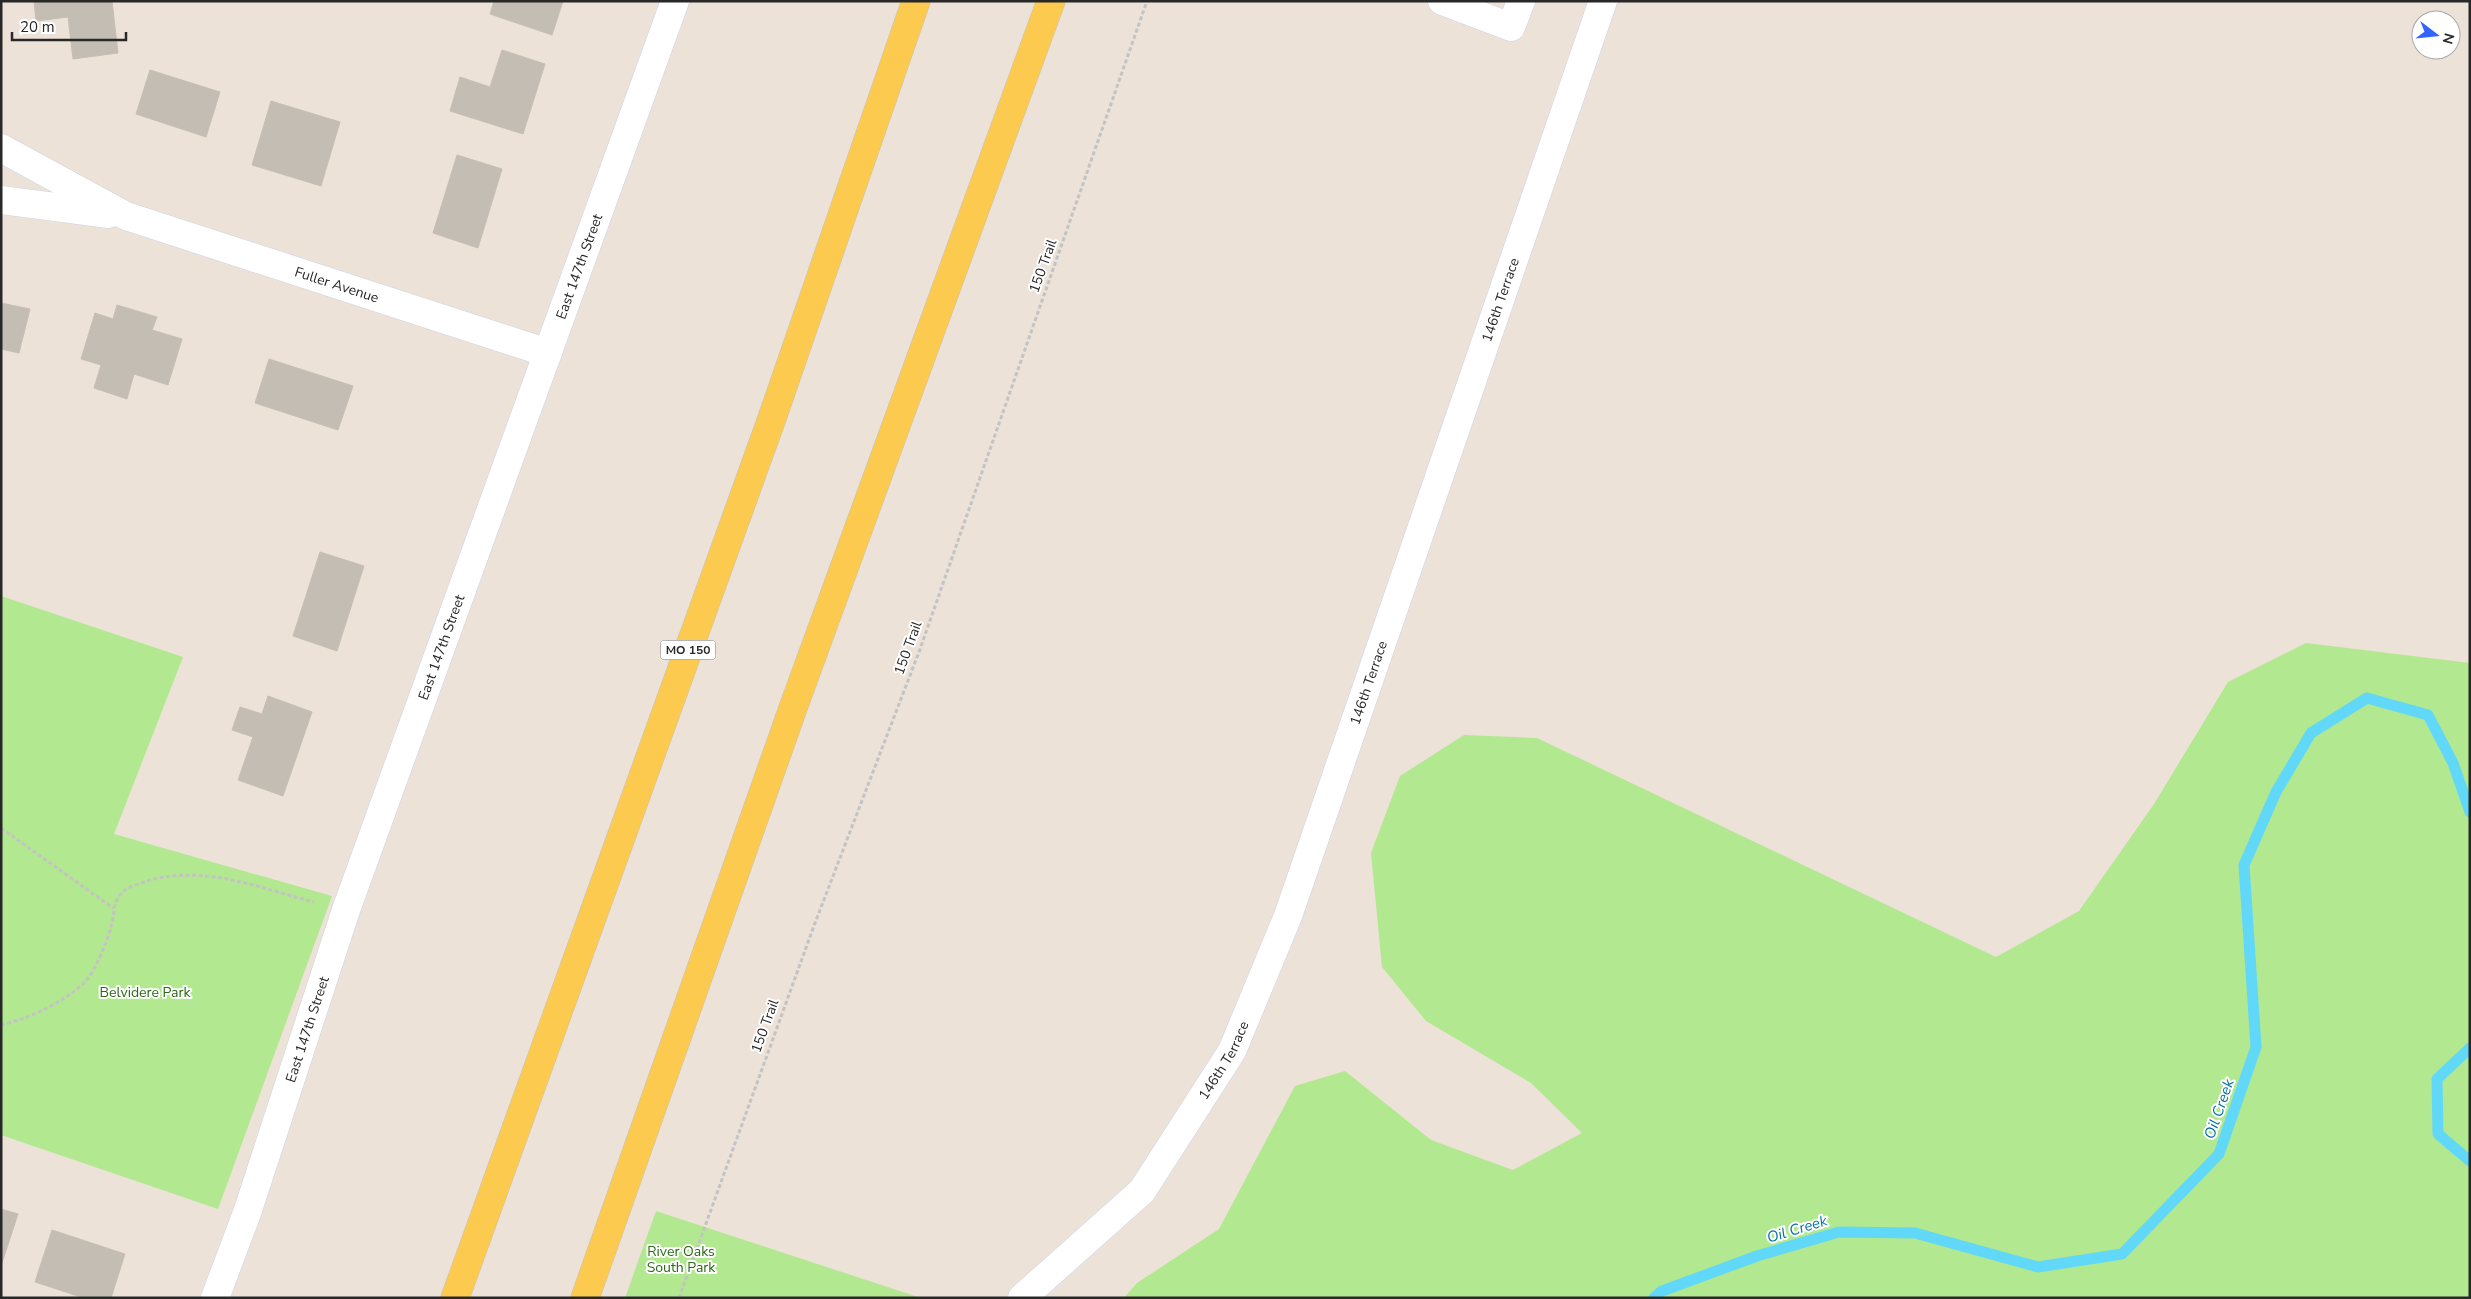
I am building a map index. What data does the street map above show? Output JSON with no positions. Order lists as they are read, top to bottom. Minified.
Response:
{"streets":{"main road":["MO 150"],"street":["East 147th Street","Fuller Avenue","146th Terrace"],"path":["150 Trail"]},"crossings":[["East 147th Street","Fuller Avenue"]],"water":["Oil Creek"],"parks":["Belvidere Park","River Oaks South Park"],"scale_bar":"20 m","north":"right"}
